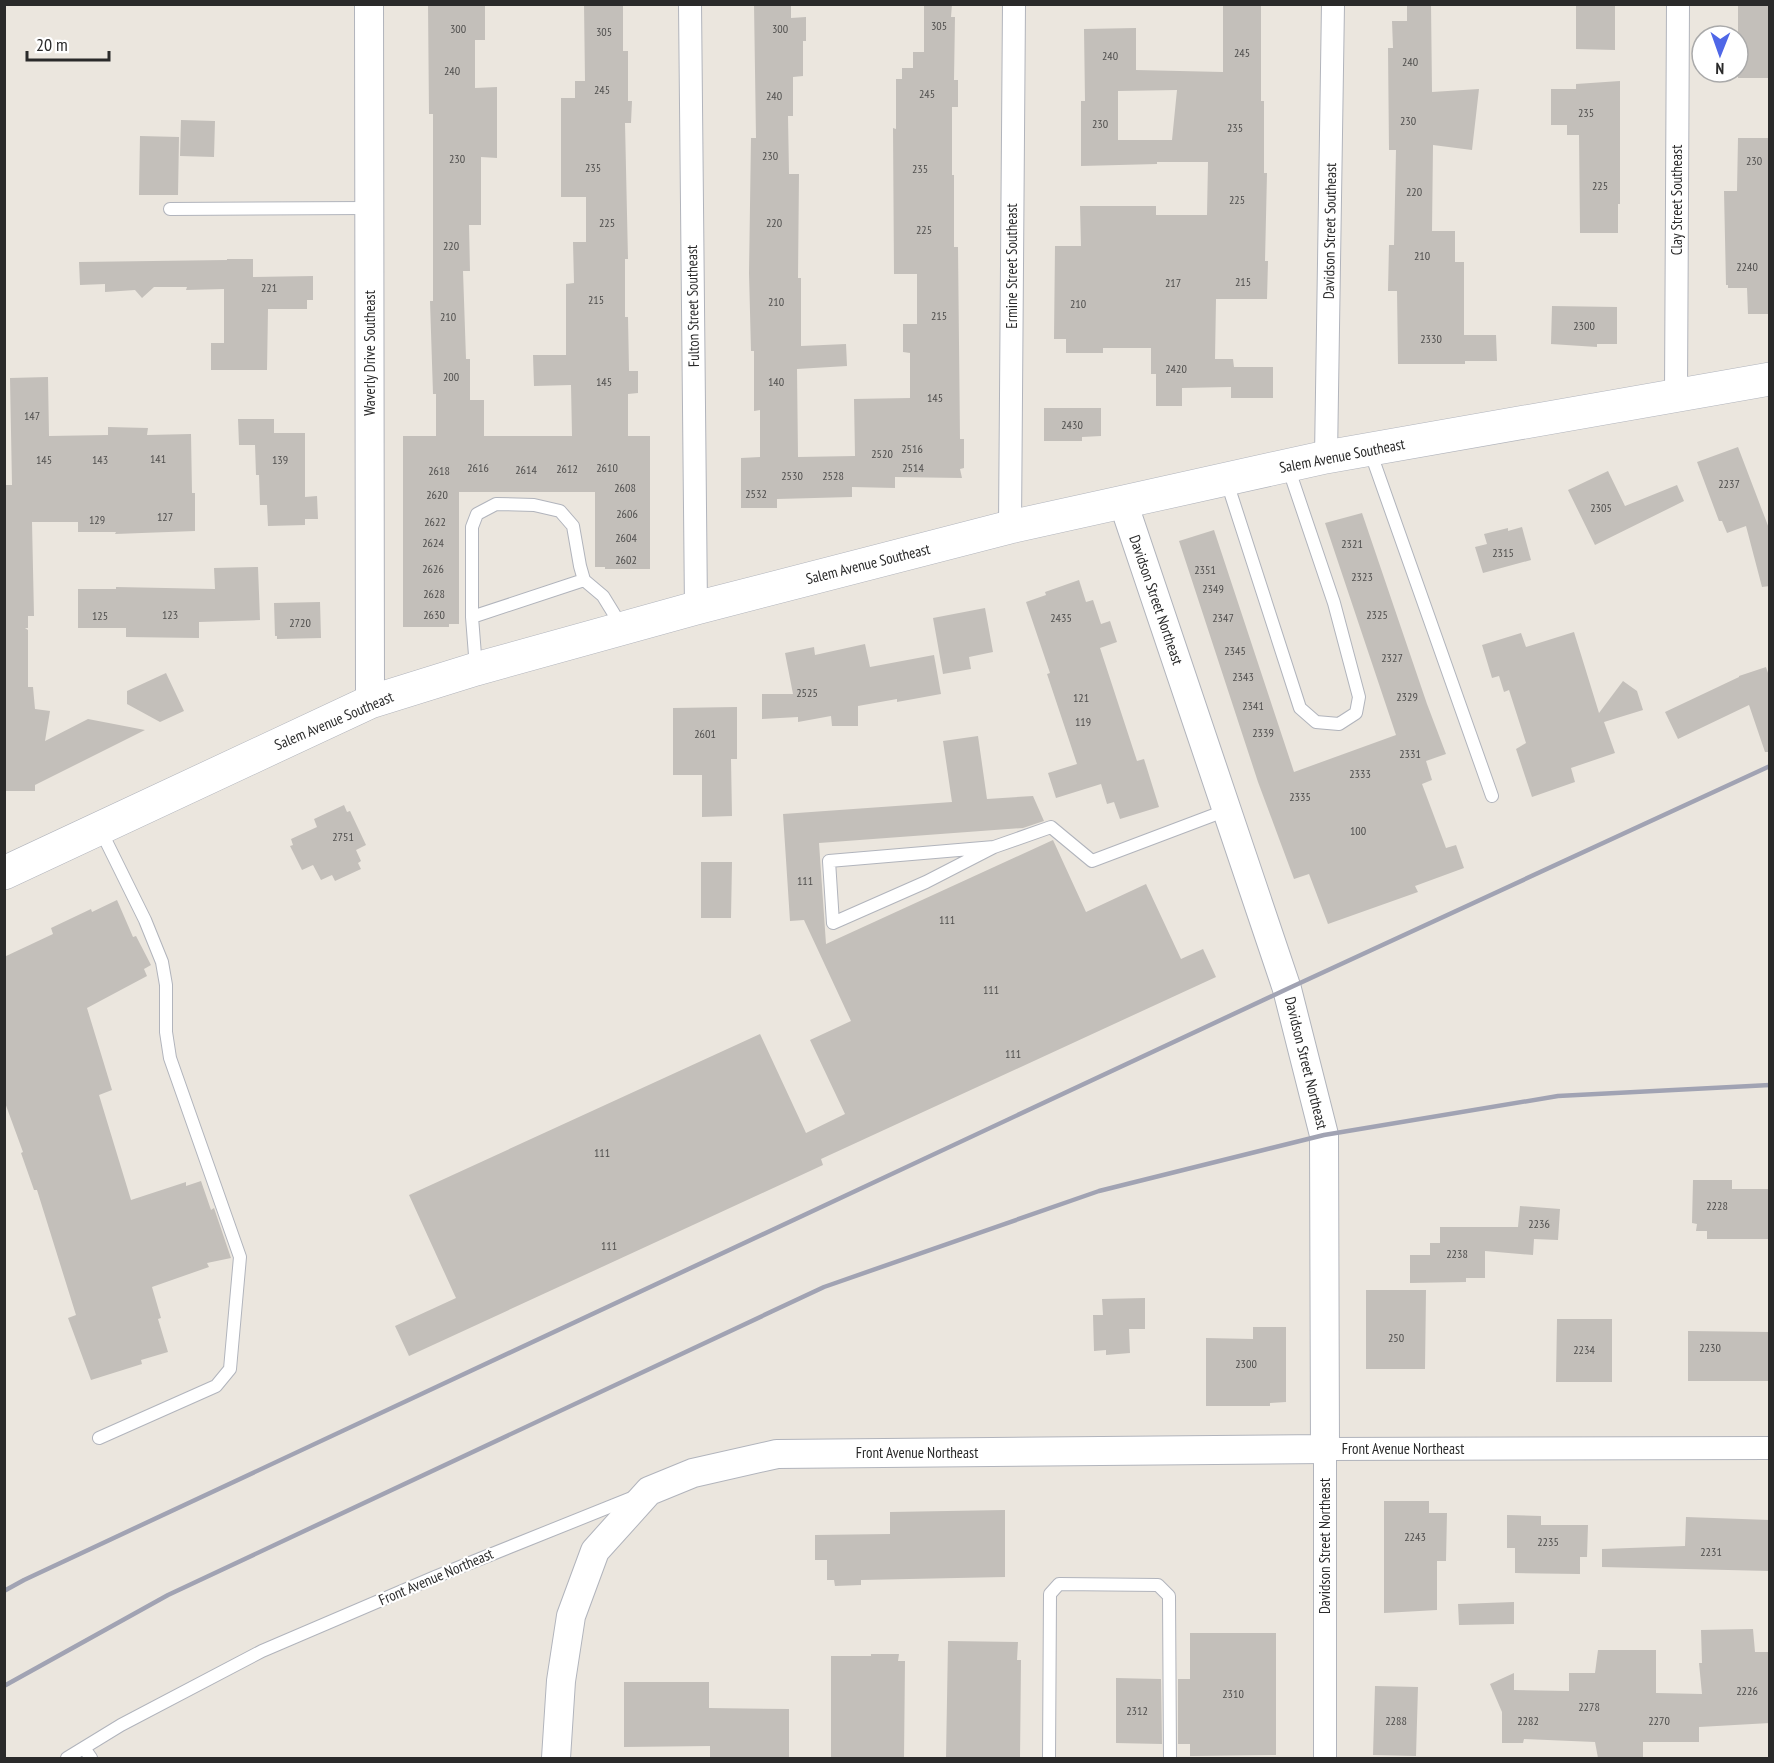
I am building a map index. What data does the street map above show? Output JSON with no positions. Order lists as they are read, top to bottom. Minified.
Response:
{"streets":{"main road":["Salem Avenue Southeast"],"street":["Clay Street Southeast","Davidson Street Southeast","Ermine Street Southeast","Fulton Street Southeast","Waverly Drive Southeast","Davidson Street Northeast","Front Avenue Northeast"]},"crossings":[["Clay Street Southeast","Salem Avenue Southeast"],["Davidson Street Southeast","Salem Avenue Southeast"],["Ermine Street Southeast","Salem Avenue Southeast"],["Fulton Street Southeast","Salem Avenue Southeast"],["Waverly Drive Southeast","Salem Avenue Southeast"],["Salem Avenue Southeast","Davidson Street Northeast"],["Davidson Street Northeast","Front Avenue Northeast"]],"house_numbers":["305","300","300","305","245","240","240","240","245","245","240","235","230","230","235","230","230","230","235","235","225","220","225","225","220","225","220","210","2240","215","217","221","215","210","210","215","210","2300","2330","2420","200","145","140","145","147","2430","2516","2520","141","145","143","139","2616","2610","2514","2612","2614","2618","2530","2528","2237","2608","2532","2620","2305","2606","127","129","2622","2604","2624","2321","2315","2602","2626","2351","2323","2349","2628","123","2630","2325","125","2435","2347","2720","2345","2327","2343","2525","2329","121","2341","119","2339","2601","2331","2333","2335","100","2751","111","111","111","111","111","2228","2236","111","2238","250","2230","2234","2300","2243","2235","2231","2226","2310","2278","2312","2288","2282","2270"],"scale_bar":"20 m","north":"bottom"}
